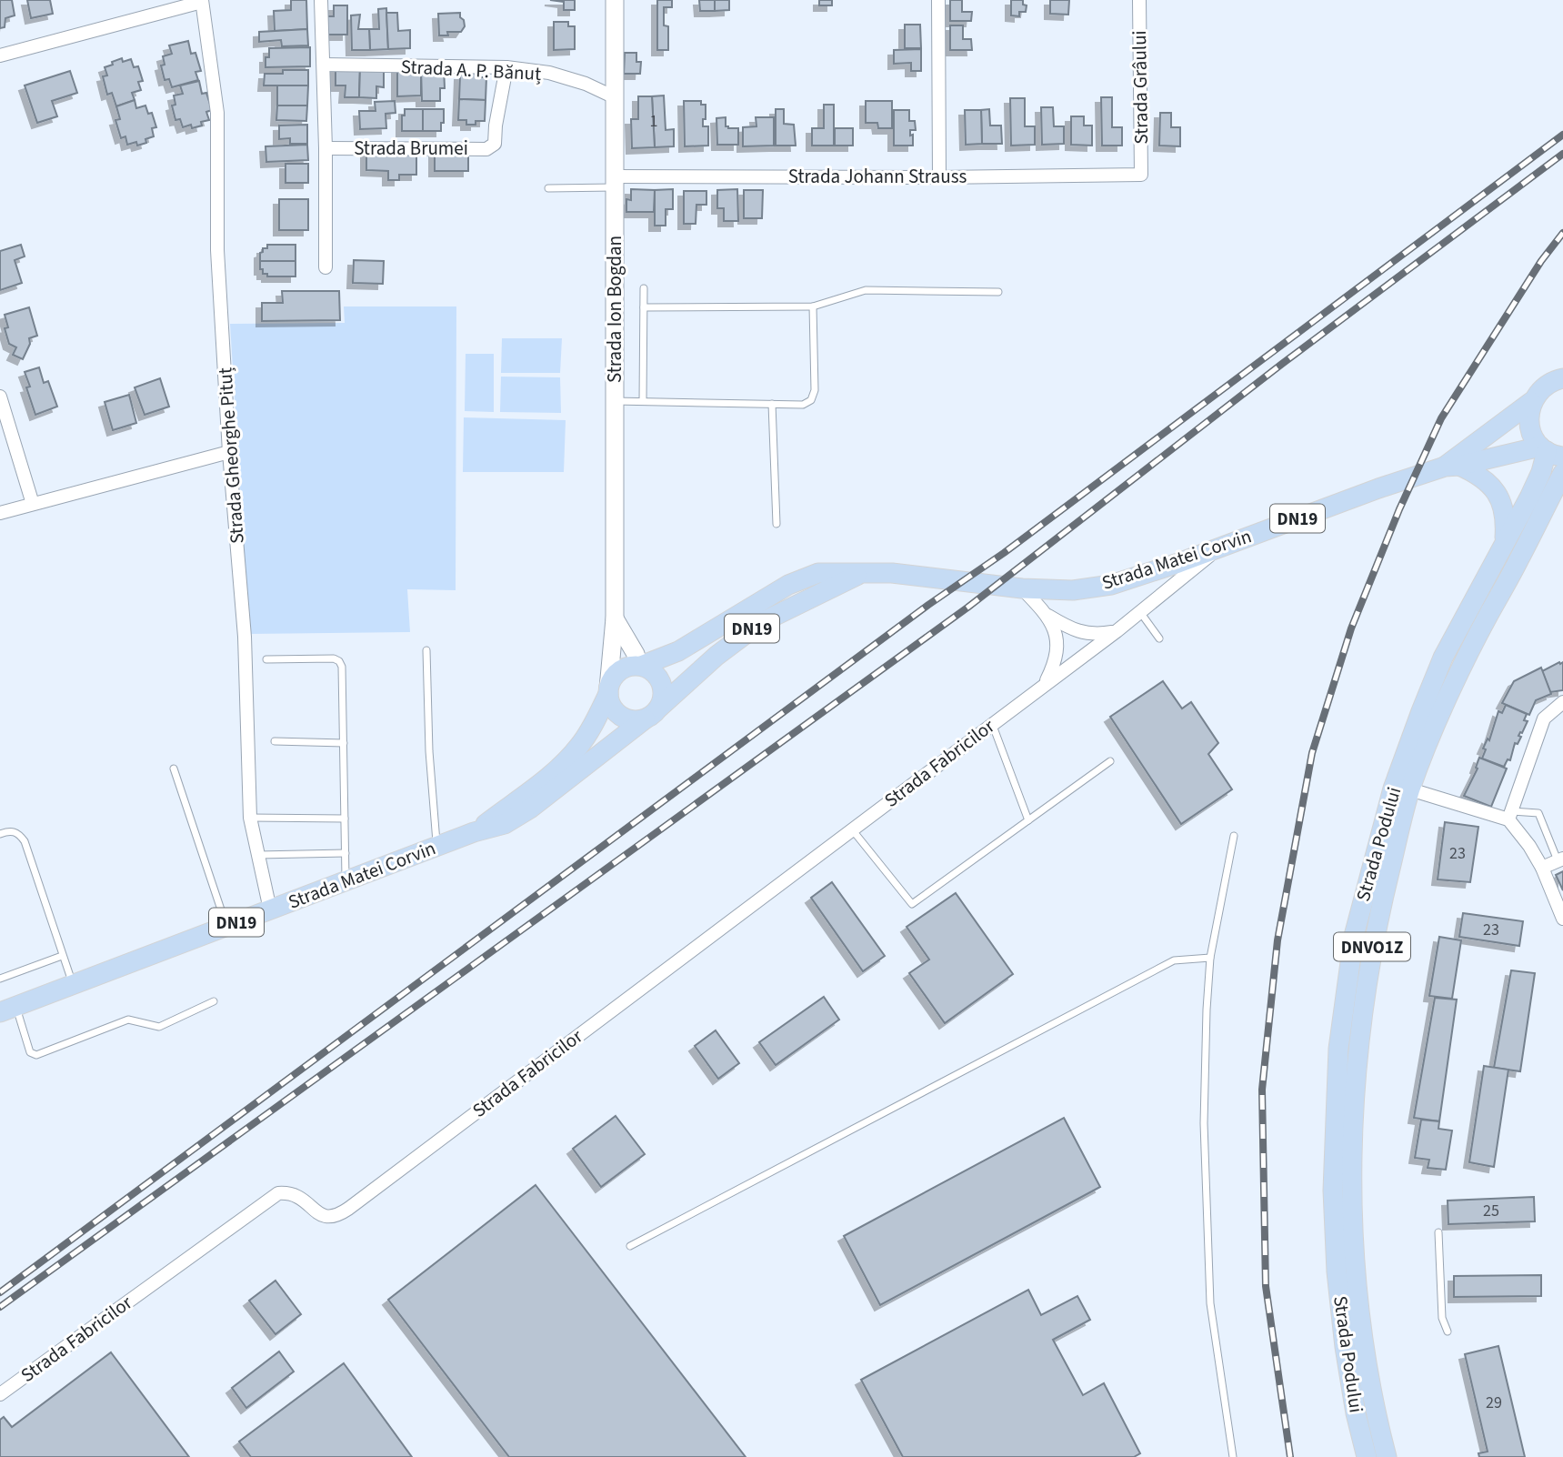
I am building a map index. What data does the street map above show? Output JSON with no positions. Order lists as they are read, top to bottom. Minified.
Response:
{"streets":{"main road":["Strada Ion Bogdan","DN19","Strada Matei Corvin","Strada Podului","DNVO1Z"],"street":["Strada A. P. Bănuț","Strada Grâului","Strada Brumei","Strada Johann Strauss","Strada Gheorghe Pituț","Strada Fabricilor"]},"crossings":[["Strada A. P. Bănuț","Strada Brumei"],["Strada A. P. Bănuț","Strada Ion Bogdan"],["Strada Grâului","Strada Johann Strauss"],["Strada Johann Strauss","Strada Ion Bogdan"],["Strada Ion Bogdan","DN19"],["Strada Ion Bogdan","Strada Matei Corvin"],["Strada Gheorghe Pituț","Strada Matei Corvin"],["DN19","Strada Matei Corvin"],["DN19","Strada Podului"],["Strada Matei Corvin","Strada Fabricilor"]],"house_numbers":["1","23","23","25","29"]}
